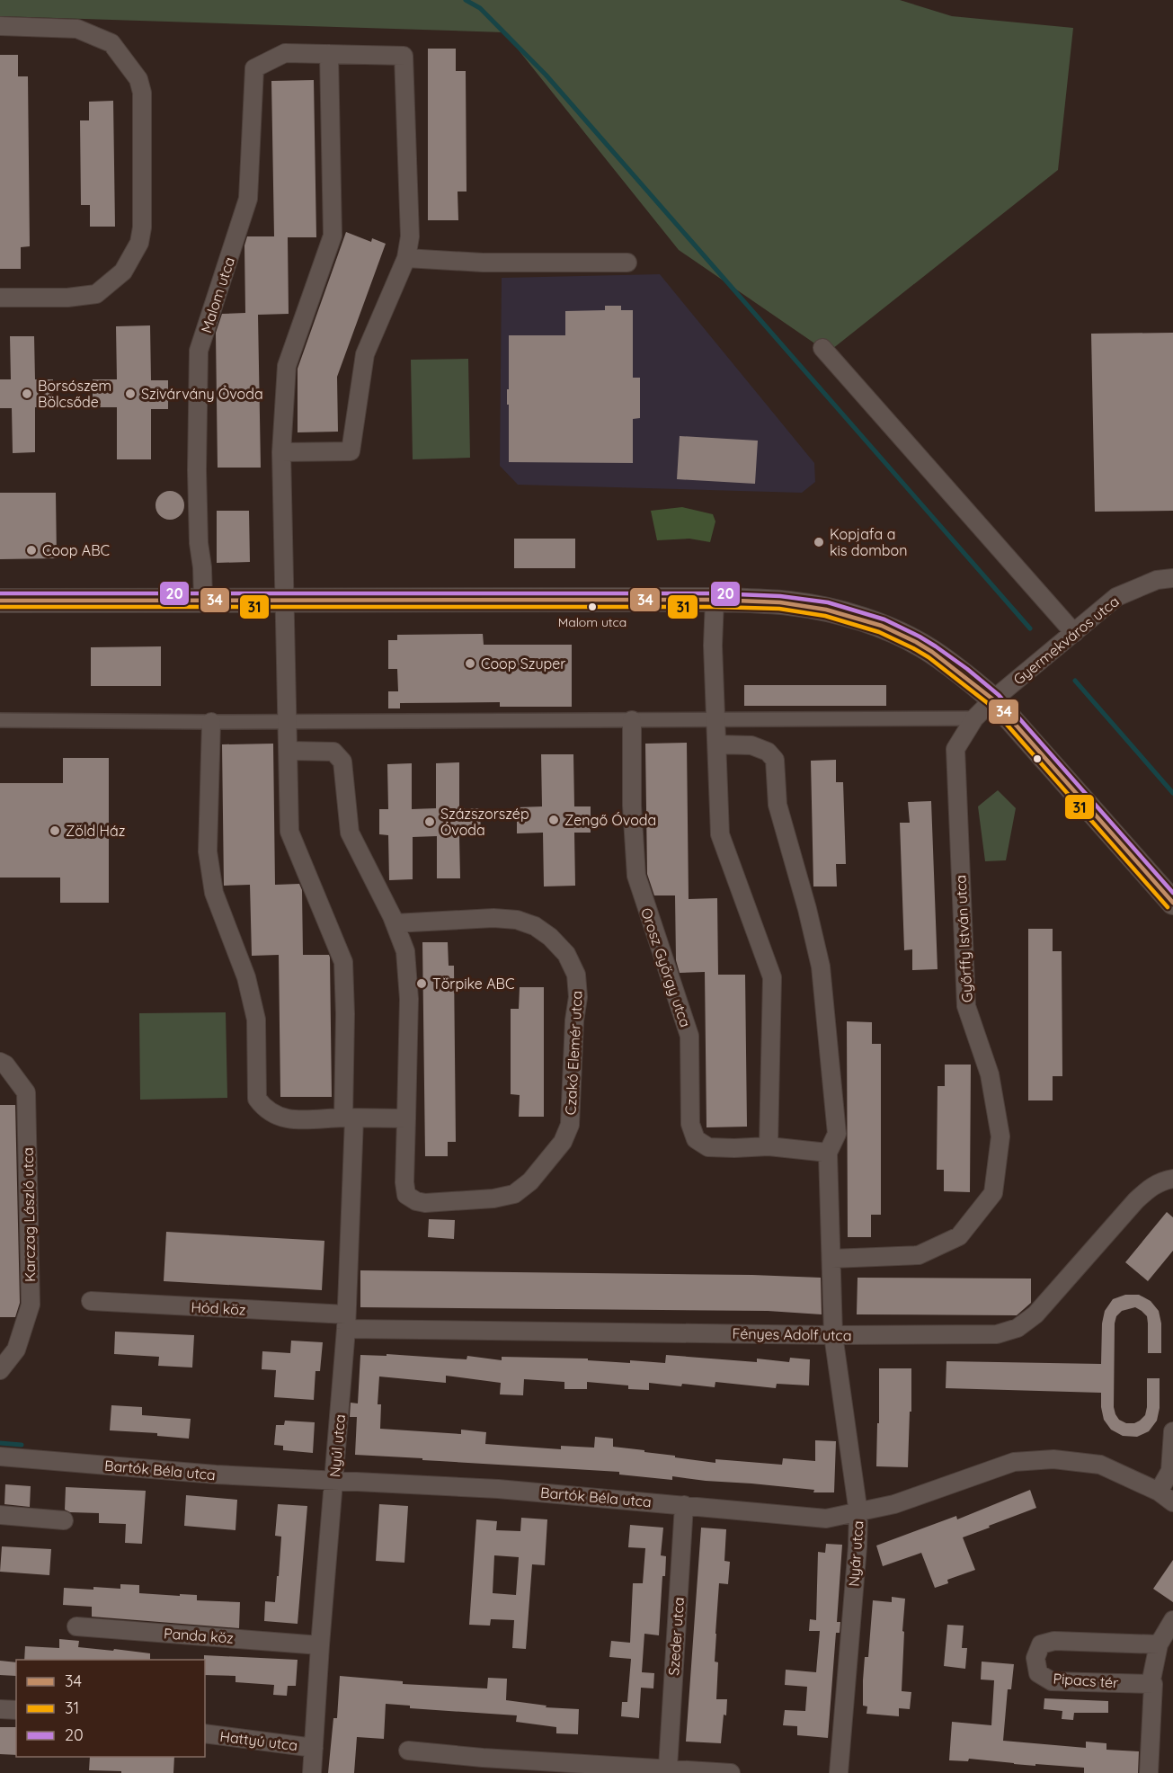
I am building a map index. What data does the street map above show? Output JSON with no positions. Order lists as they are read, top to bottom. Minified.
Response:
{"streets":{"street":["Malom utca","Gyermekváros utca","Győrffy István utca","Orosz György utca","Czakó Elemér utca","Karczag László utca","Hód köz","Fényes Adolf utca","Nyúl utca","Bartók Béla utca","Nyár utca","Panda köz","Szeder utca","Pipacs tér","Hattyú utca"]},"crossings":[["Gyermekváros utca","Győrffy István utca"],["Hód köz","Fényes Adolf utca"],["Hód köz","Nyúl utca"],["Fényes Adolf utca","Nyúl utca"],["Fényes Adolf utca","Nyár utca"],["Nyúl utca","Bartók Béla utca"],["Nyúl utca","Panda köz"],["Nyúl utca","Hattyú utca"],["Bartók Béla utca","Nyár utca"],["Bartók Béla utca","Szeder utca"]],"places":["Borsószem Bölcsőde","Szivárvány Óvoda","Kopjafa a kis dombon","Coop ABC","Malom utca","Coop Szuper","Zengő Óvoda","Százszorszép Óvoda","Zöld Ház","Törpike ABC"],"lines":["transit line 20","transit line 34","transit line 31"],"legend":["34","31","20"]}
